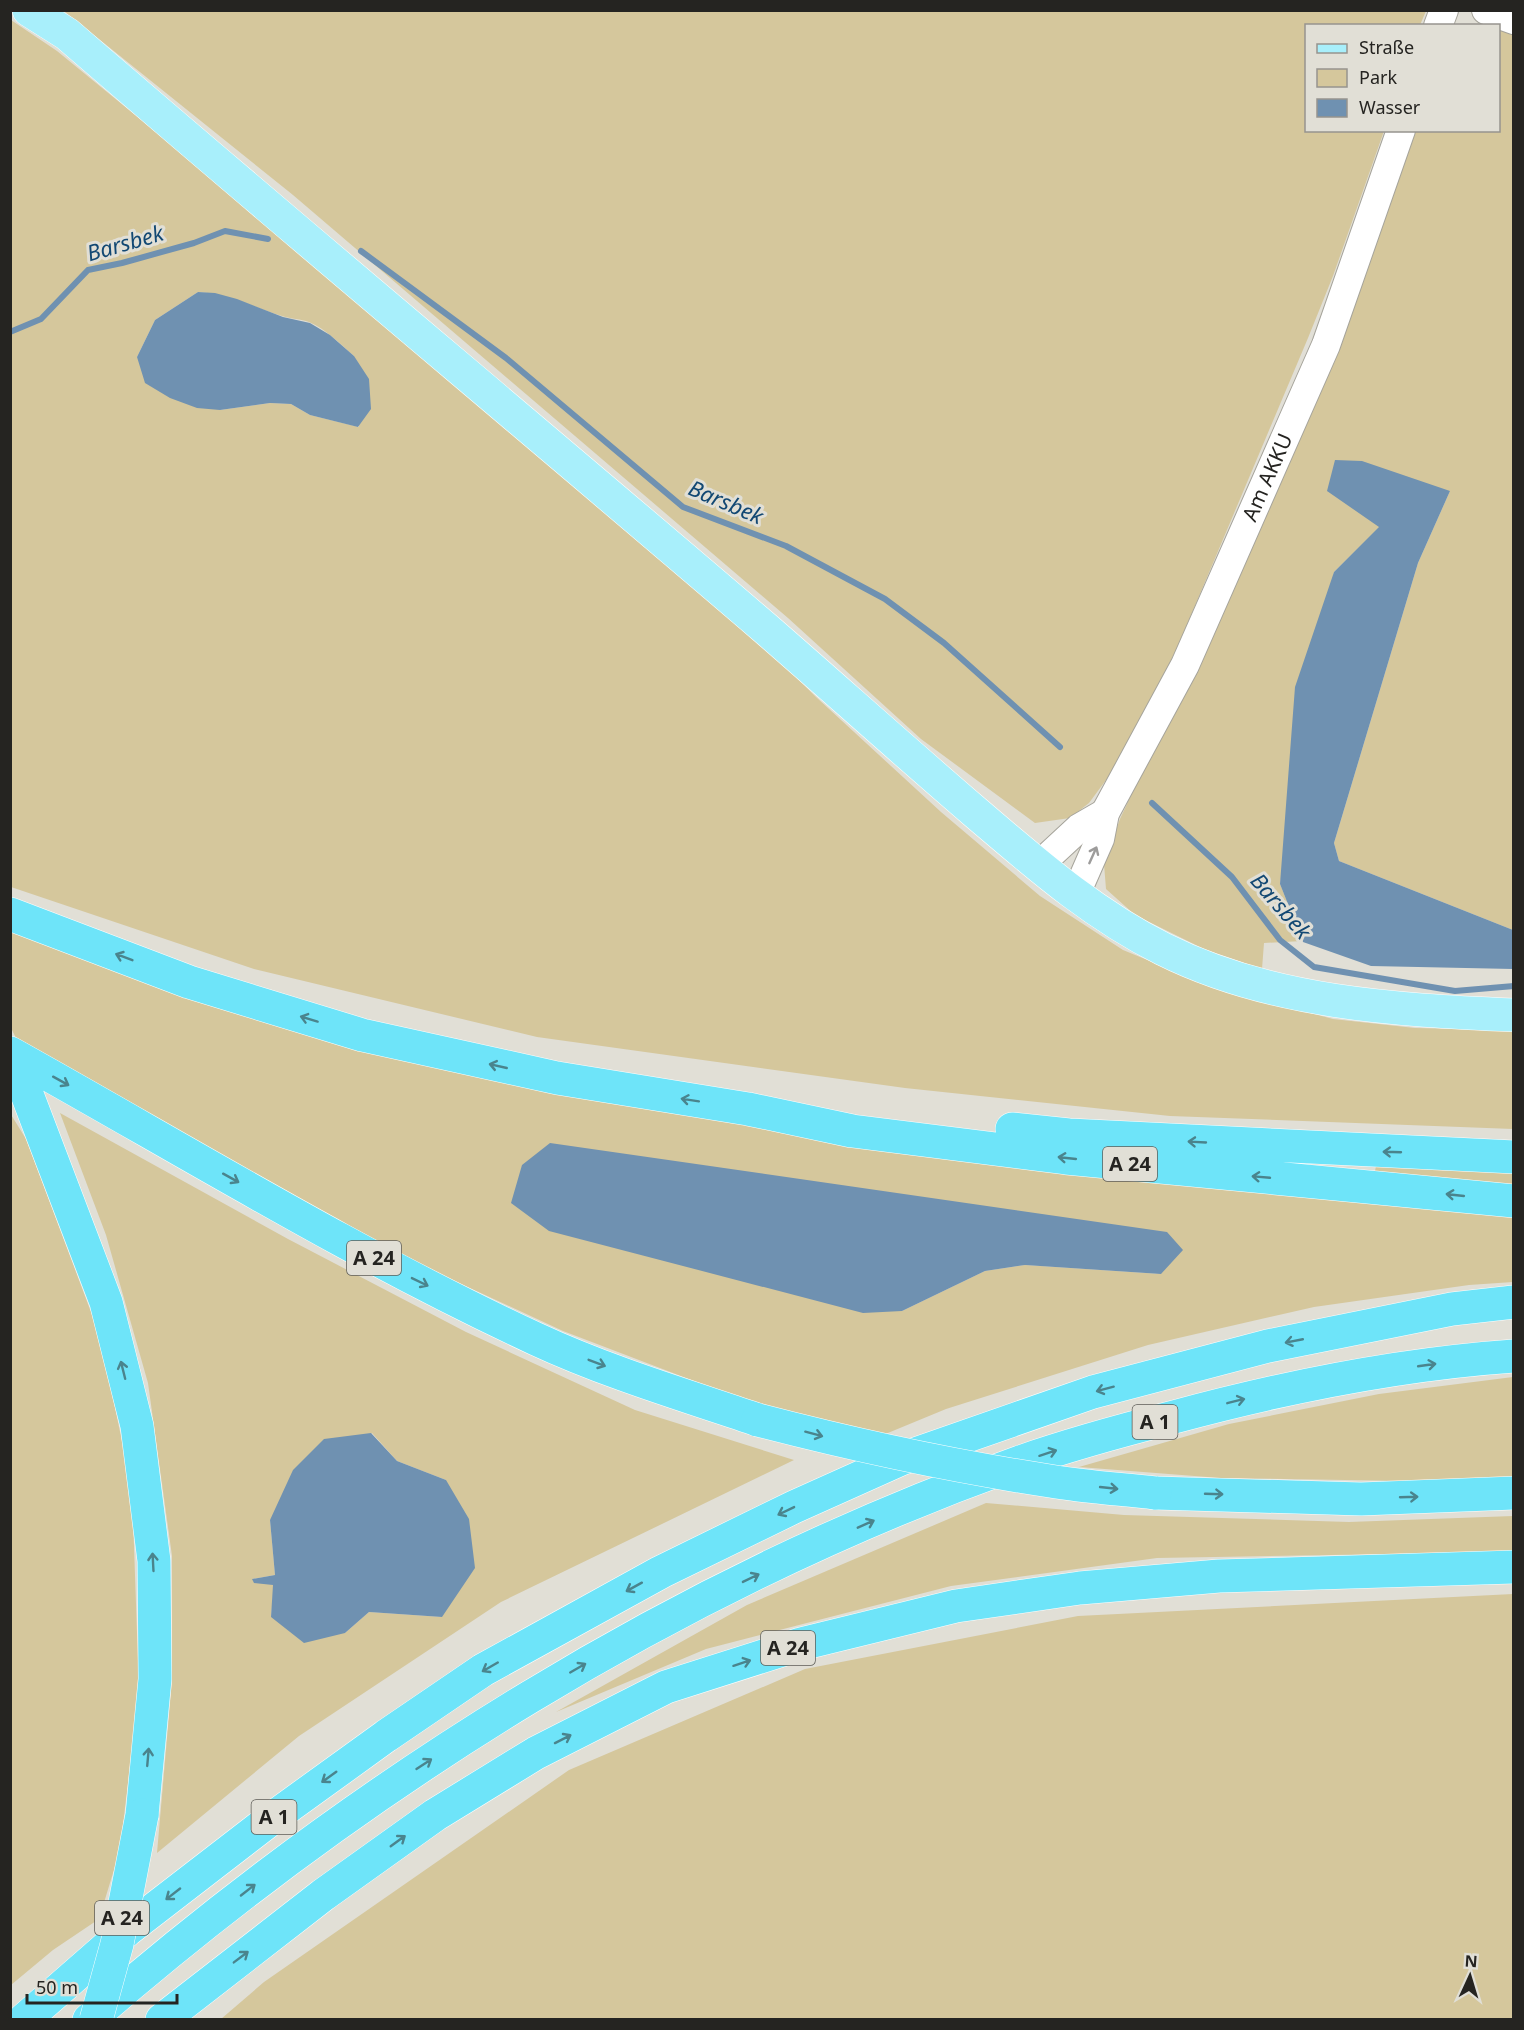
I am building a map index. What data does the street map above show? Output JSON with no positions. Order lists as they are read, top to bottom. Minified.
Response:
{"streets":{"highway":["A 24","A 1"],"street":["Am AKKU"]},"water":["Barsbek"],"legend":["Straße","Park","Wasser"],"scale_bar":"50 m","north":"top"}
